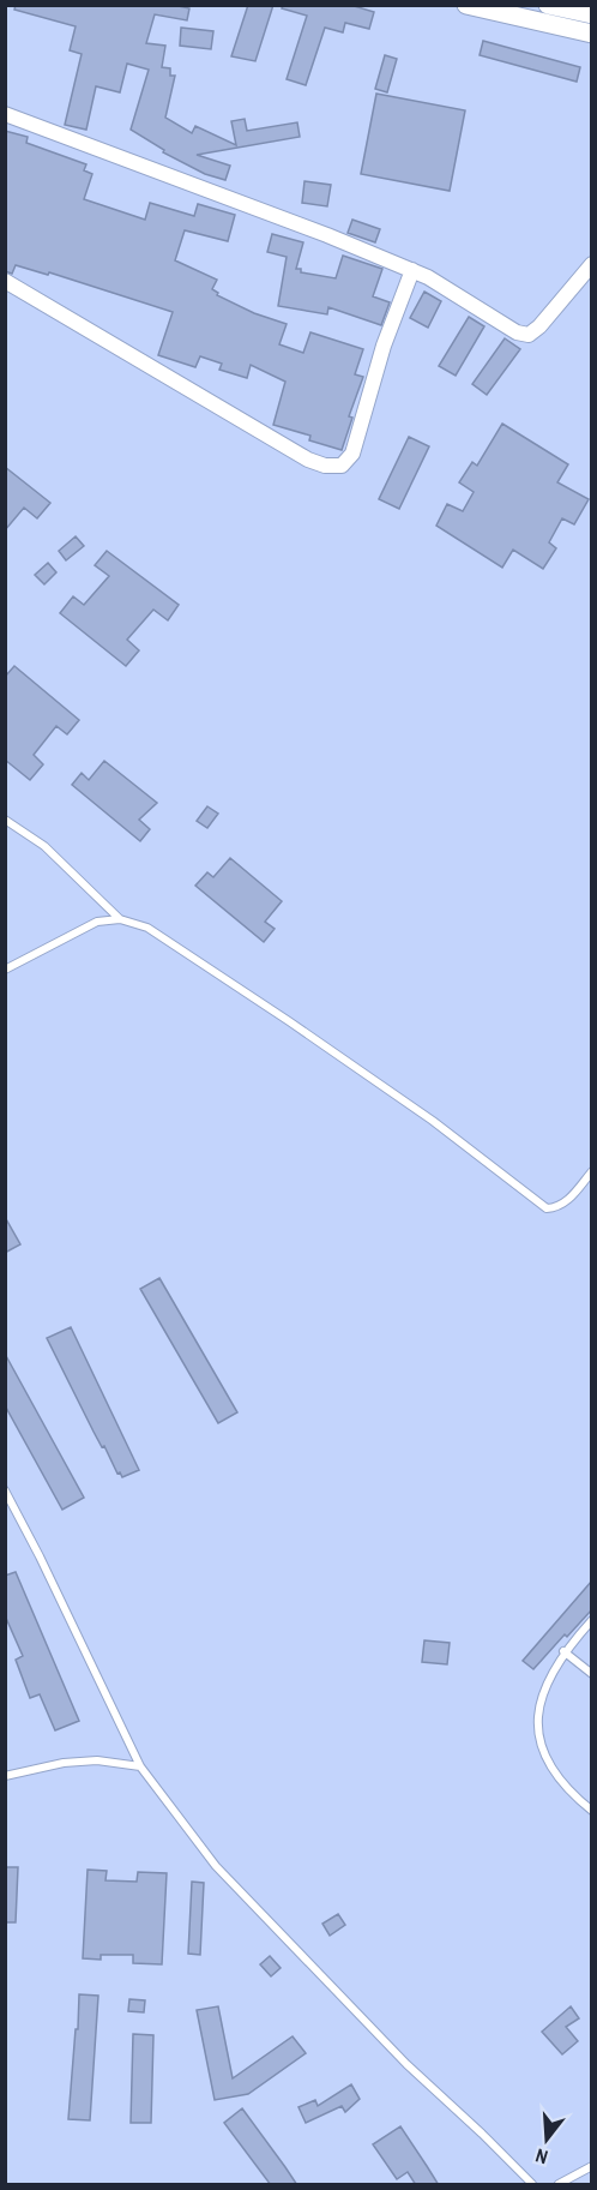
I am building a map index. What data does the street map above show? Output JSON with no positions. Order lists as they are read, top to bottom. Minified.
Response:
{"north":"bottom"}
